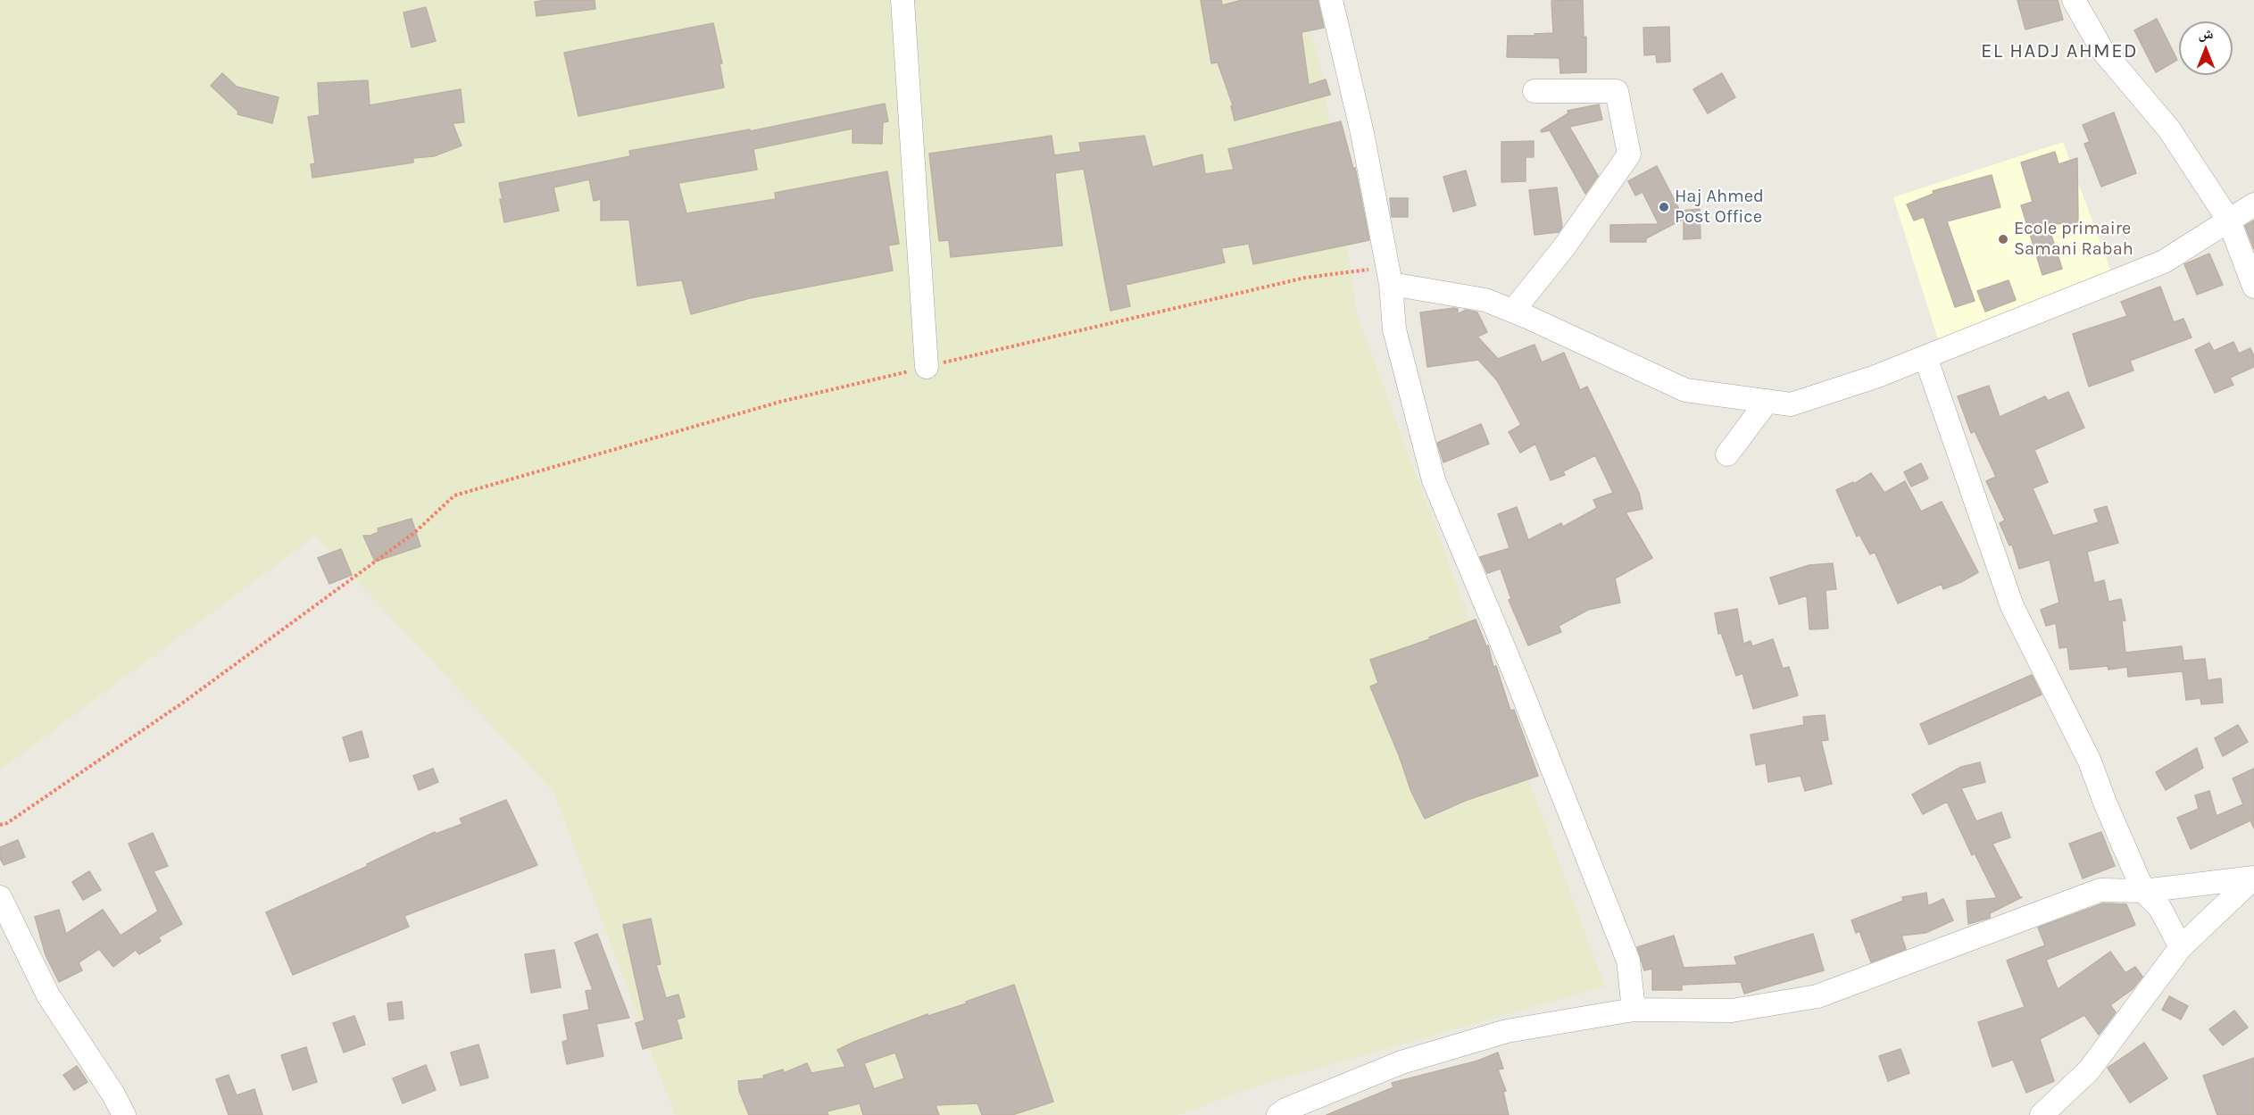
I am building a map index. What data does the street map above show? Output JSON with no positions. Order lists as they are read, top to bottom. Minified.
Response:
{"districts":["EL HADJ AHMED"],"places":["Haj Ahmed Post Office","Ecole primaire Samani Rabah"],"north":"top"}
